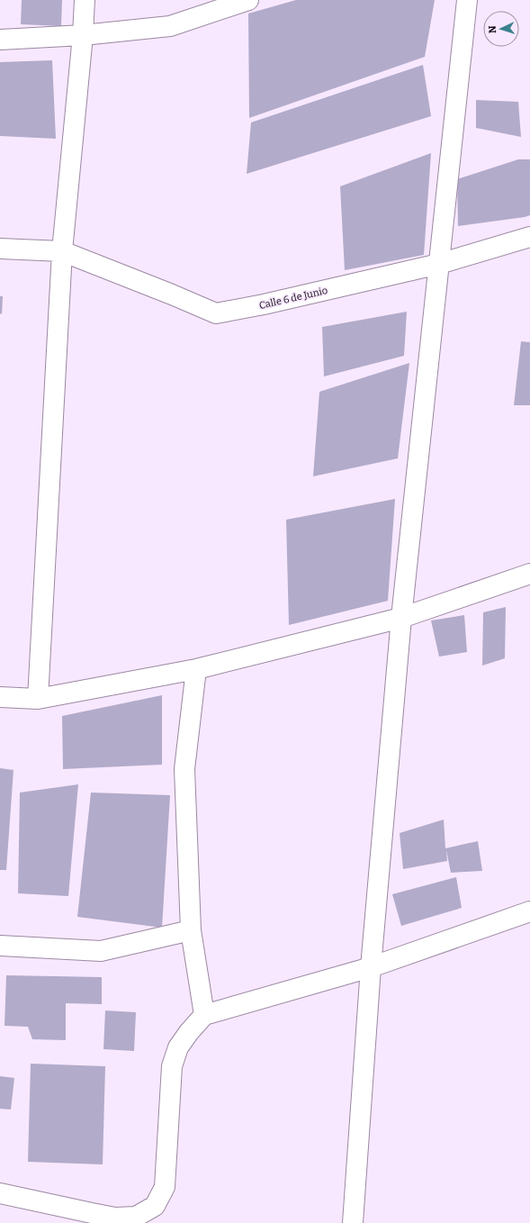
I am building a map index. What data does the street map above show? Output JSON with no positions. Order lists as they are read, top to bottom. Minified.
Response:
{"streets":{"street":["Calle 6 de Junio"]},"north":"left"}
